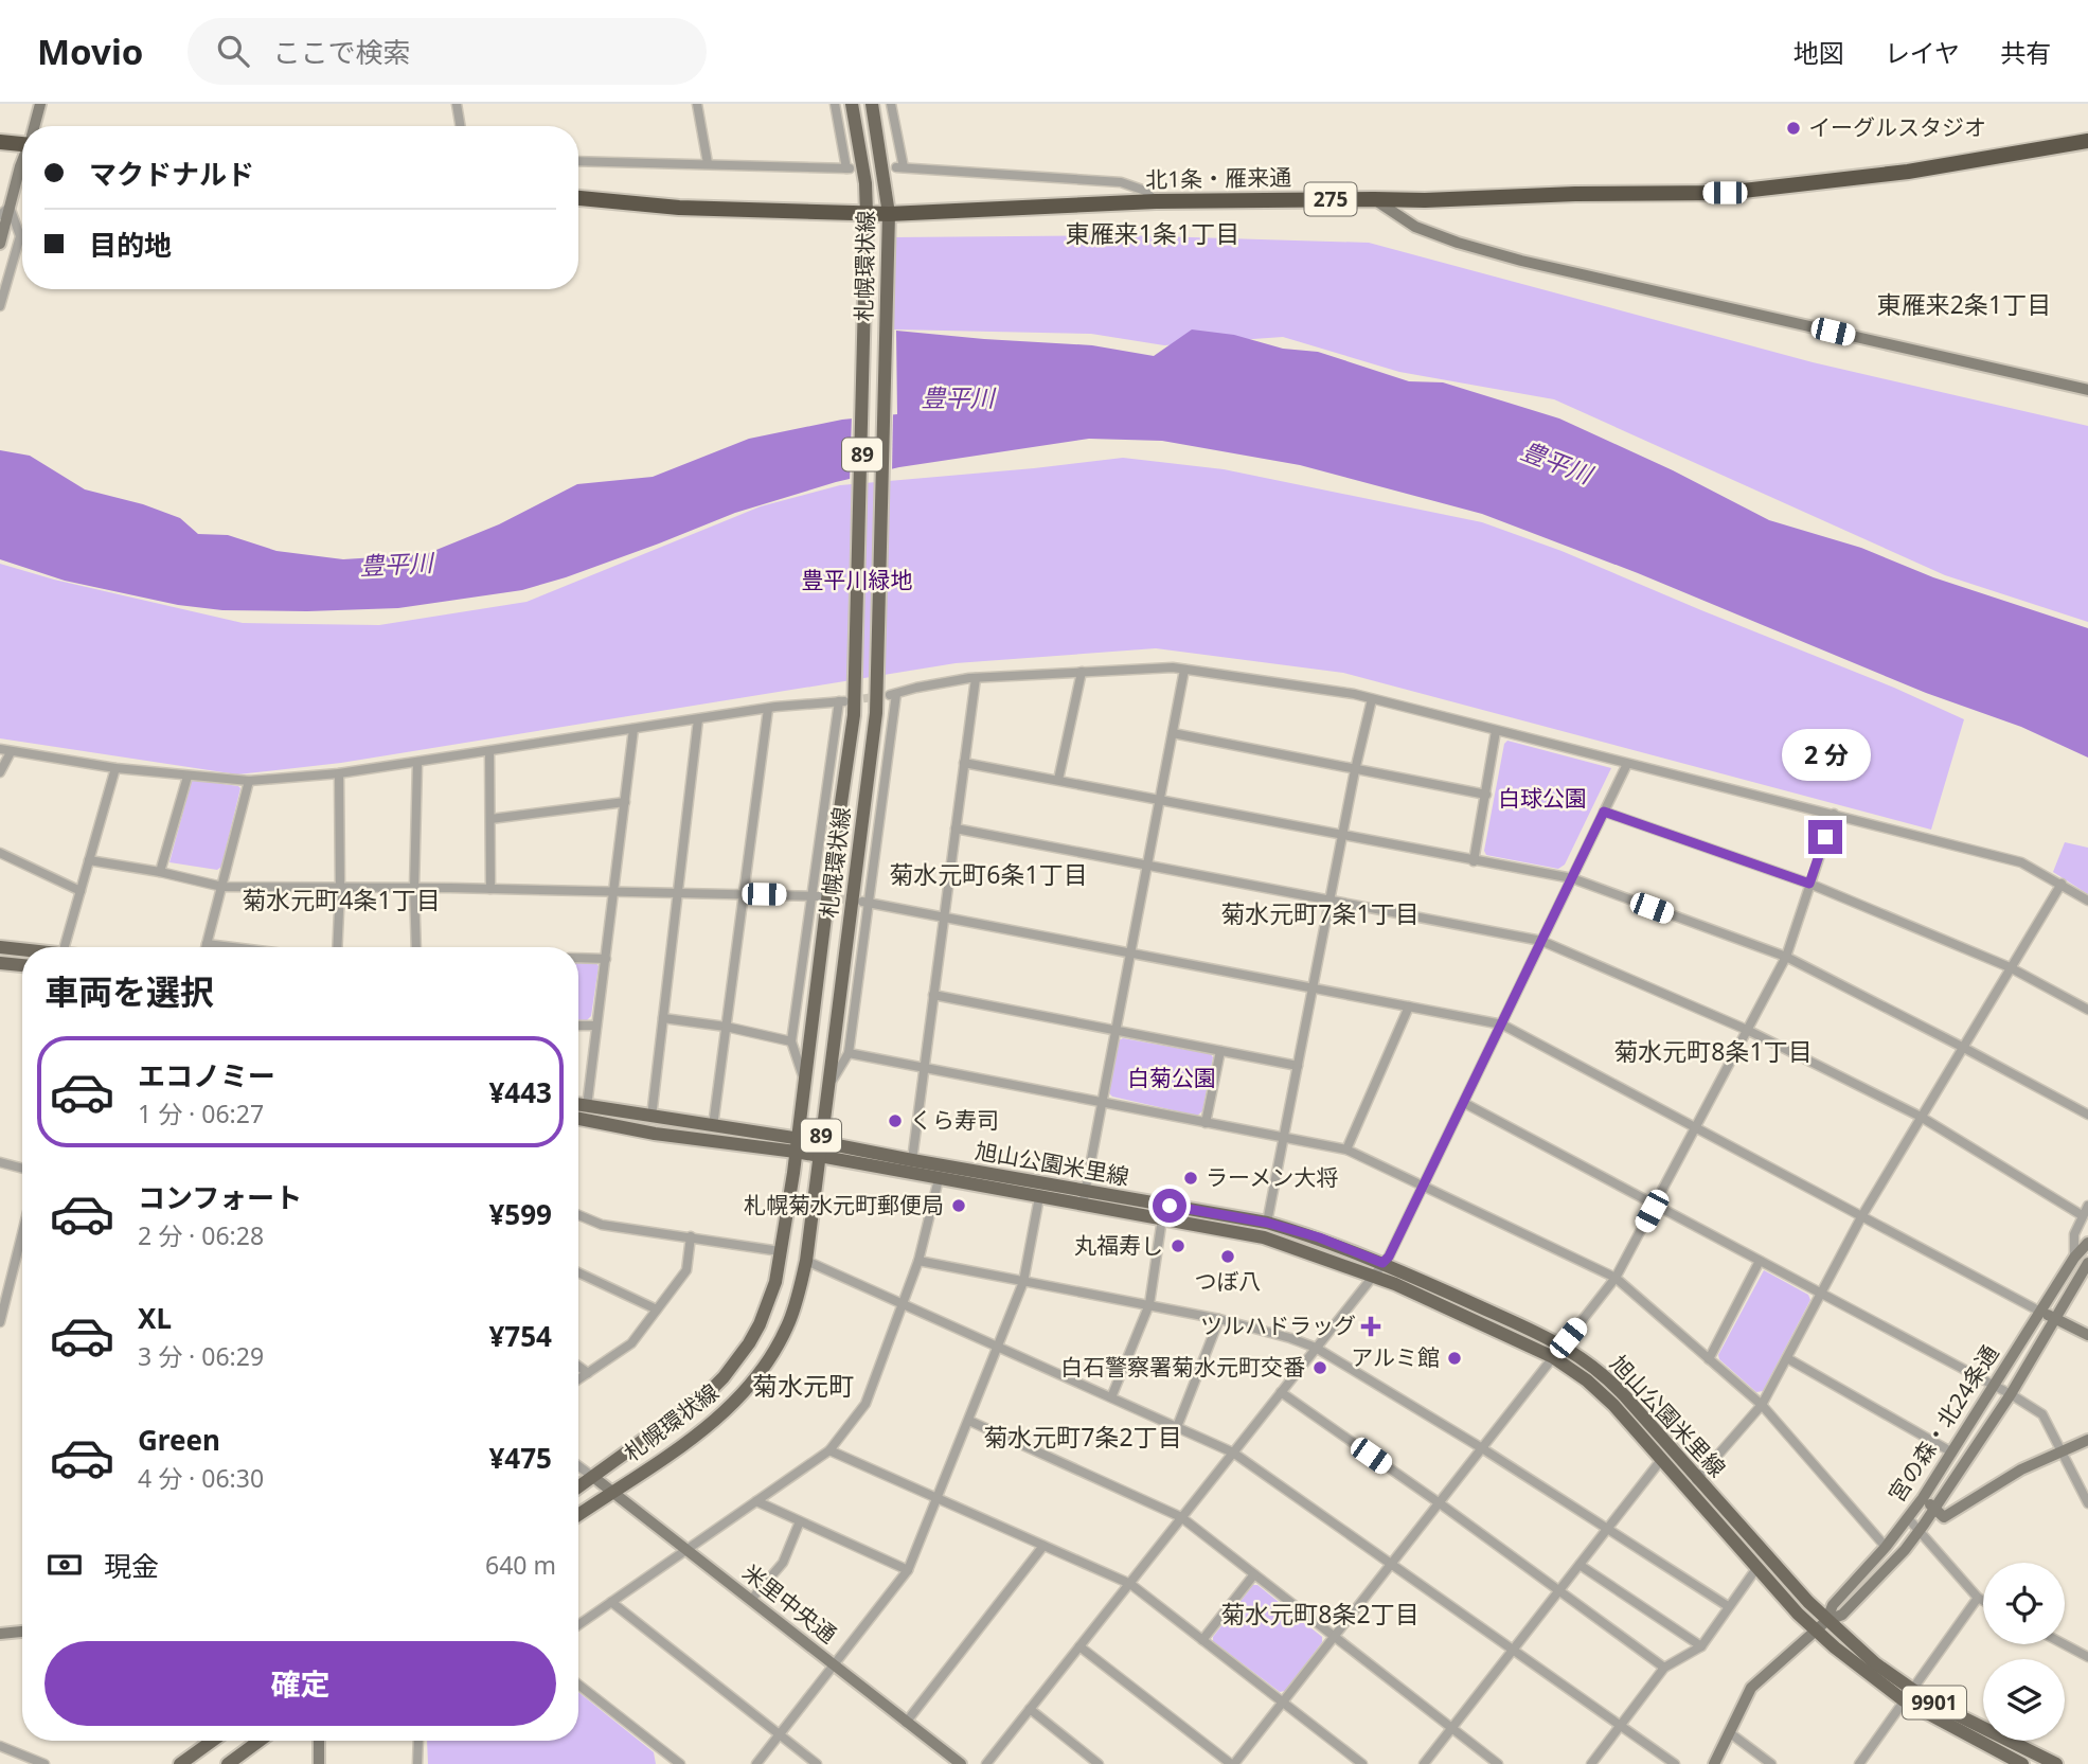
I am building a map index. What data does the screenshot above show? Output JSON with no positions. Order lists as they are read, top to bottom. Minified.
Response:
{"streets":{"highway":["北1条・雁来通","275"],"main road":["札幌環状線","89","旭山公園米里線","9901"],"street":["宮の森・北24条通","米里中央通"]},"crossings":[["北1条・雁来通","札幌環状線"],["札幌環状線","旭山公園米里線"],["札幌環状線","米里中央通"],["旭山公園米里線","宮の森・北24条通"]],"districts":["東雁来1条1丁目","東雁来2条1丁目","菊水元町6条1丁目","菊水元町4条1丁目","菊水元町7条1丁目","菊水元町8条1丁目","菊水元町","菊水元町7条2丁目","菊水元町8条2丁目"],"water":["豊平川"],"parks":["豊平川緑地","白球公園","白菊公園"],"places":{"other":["イーグルスタジオ","くら寿司","ラーメン大将","札幌菊水元町郵便局","丸福寿し","つぼ八","アルミ館","白石警察署菊水元町交番"],"health":["ツルハドラッグ"]},"page":{"header":"Movio","search":"ここで検索","nav":["地図","レイヤ","共有"],"banner":["マクドナルド","目的地"],"bubble":"2 分","heading":"車両を選択","list":[{"name":"エコノミー","note":"1 分 · 06:27","value":"¥443"},{"name":"コンフォート","note":"2 分 · 06:28","value":"¥599"},{"name":"XL","note":"3 分 · 06:29","value":"¥754"},{"name":"Green","note":"4 分 · 06:30","value":"¥475"}],"pay":["現金","640 m"],"buttons":"確定"}}
